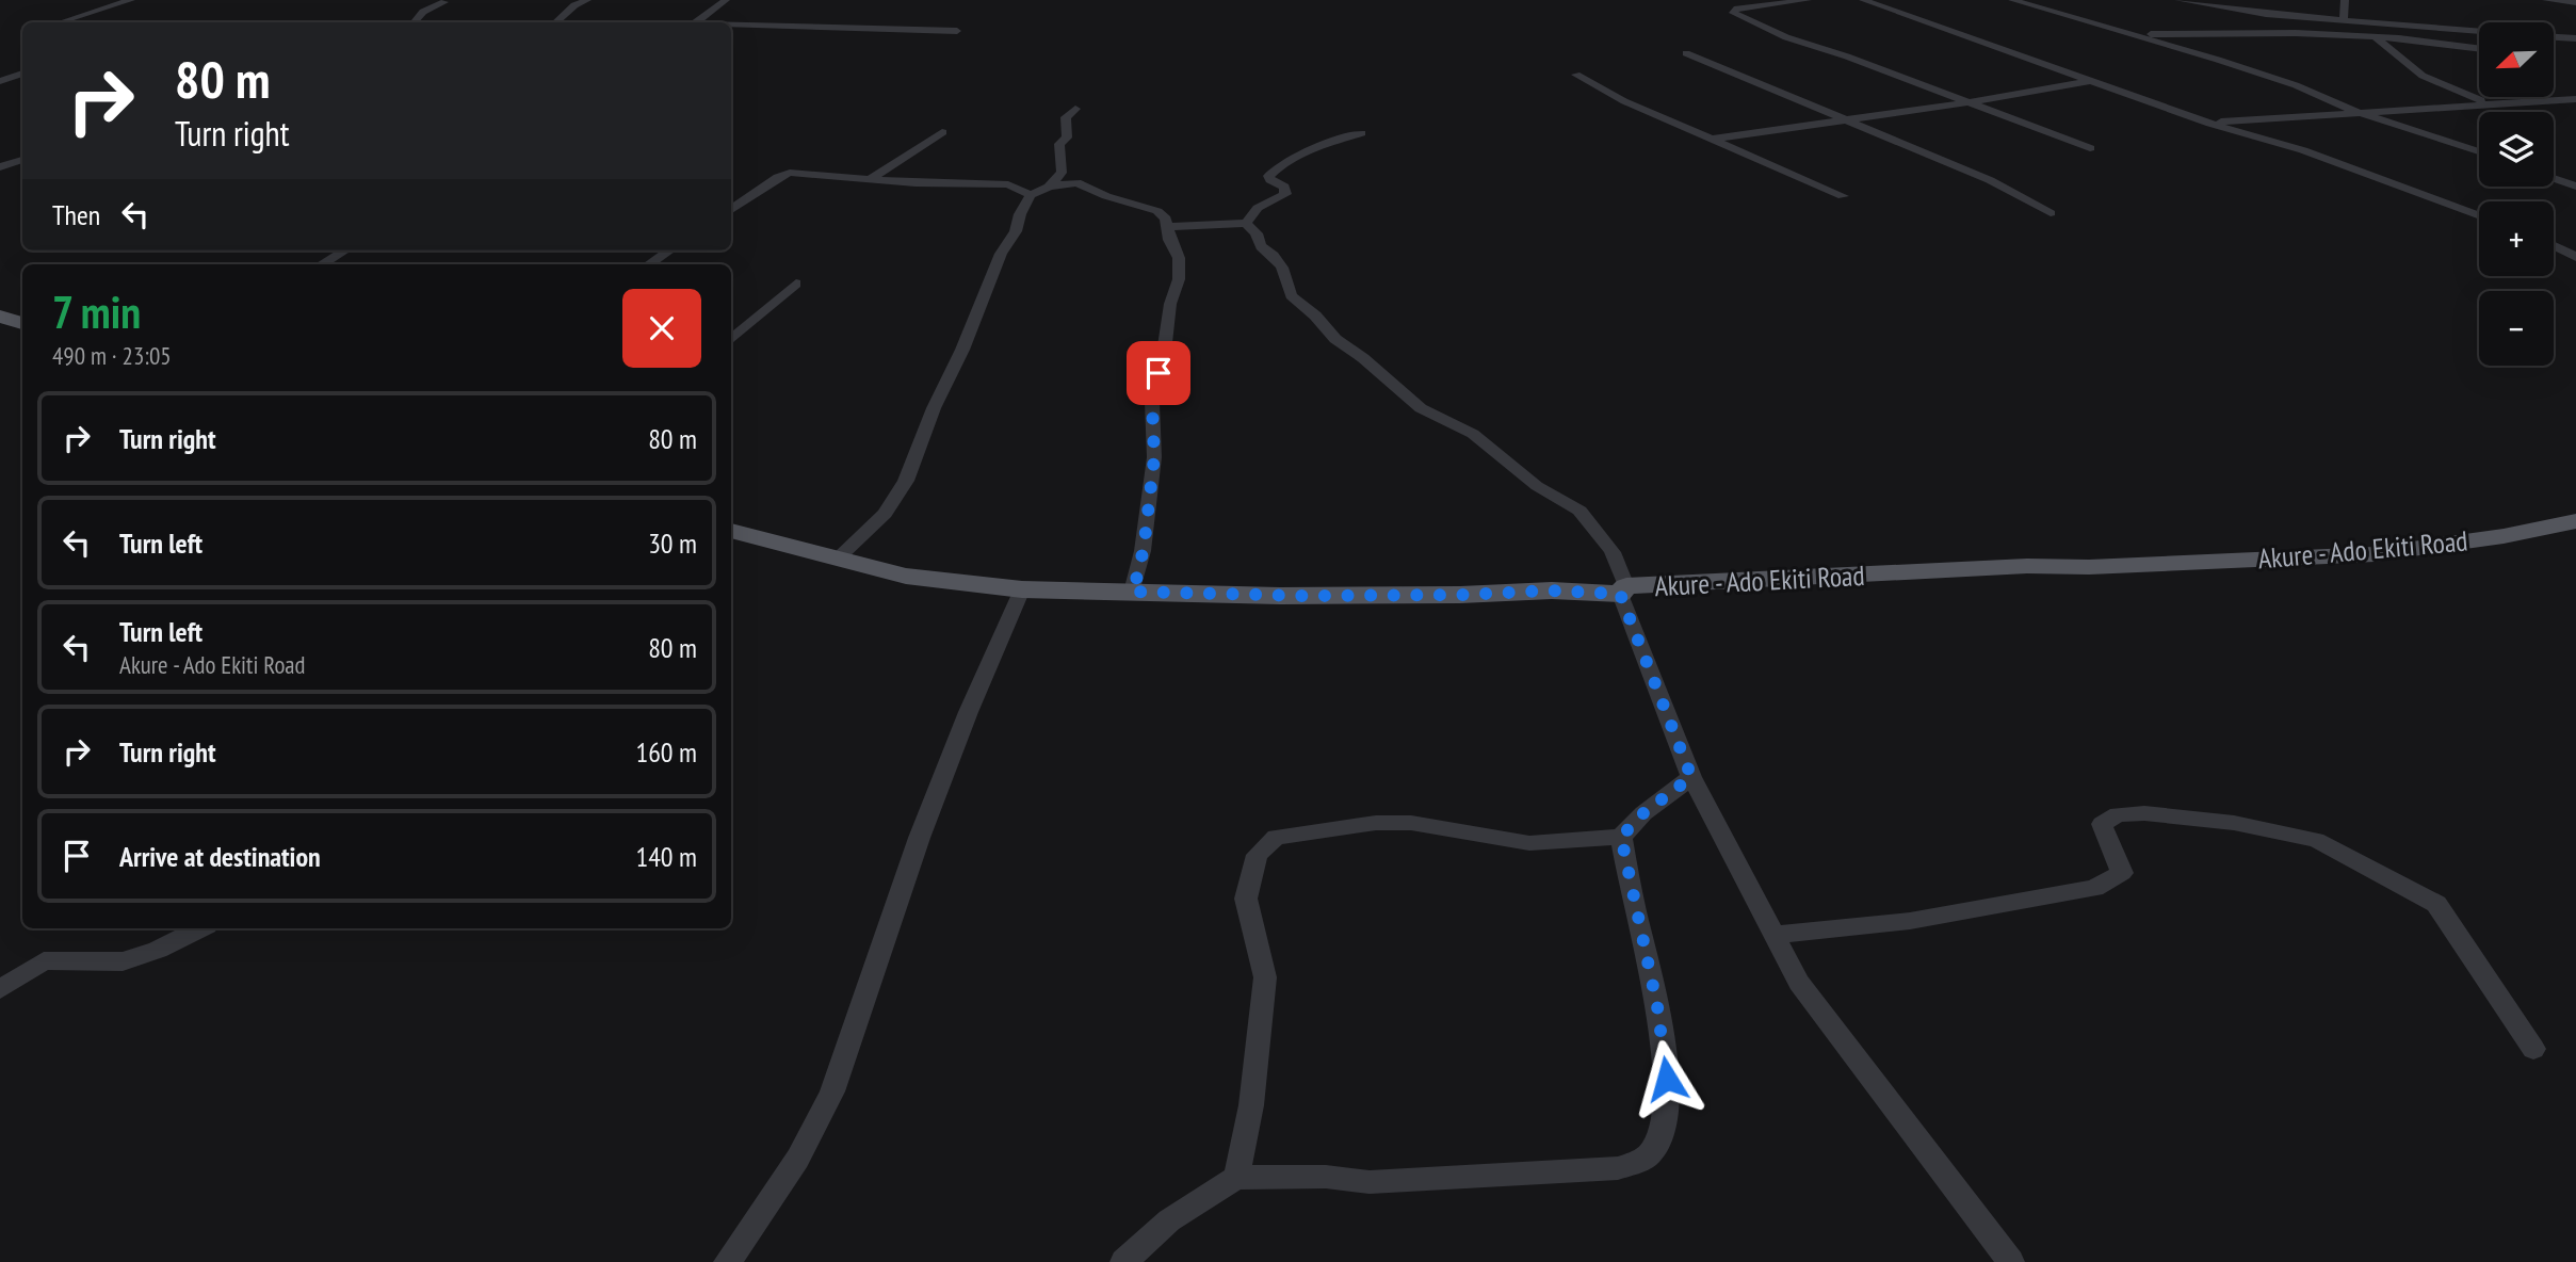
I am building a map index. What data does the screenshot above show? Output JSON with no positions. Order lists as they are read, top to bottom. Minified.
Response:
{"streets":{"main road":["Akure - Ado Ekiti Road"]},"north":"bottom left","page":{"map_buttons":["+","−"],"turn":["80 m","Turn right"],"then":"Then","heading":["7 min","490 m · 23:05"],"list":[{"name":"Turn right","value":"80 m"},{"name":"Turn left","value":"30 m"},{"name":"Turn left","note":"Akure - Ado Ekiti Road","value":"80 m"},{"name":"Turn right","value":"160 m"},{"name":"Arrive at destination","value":"140 m"}]}}
